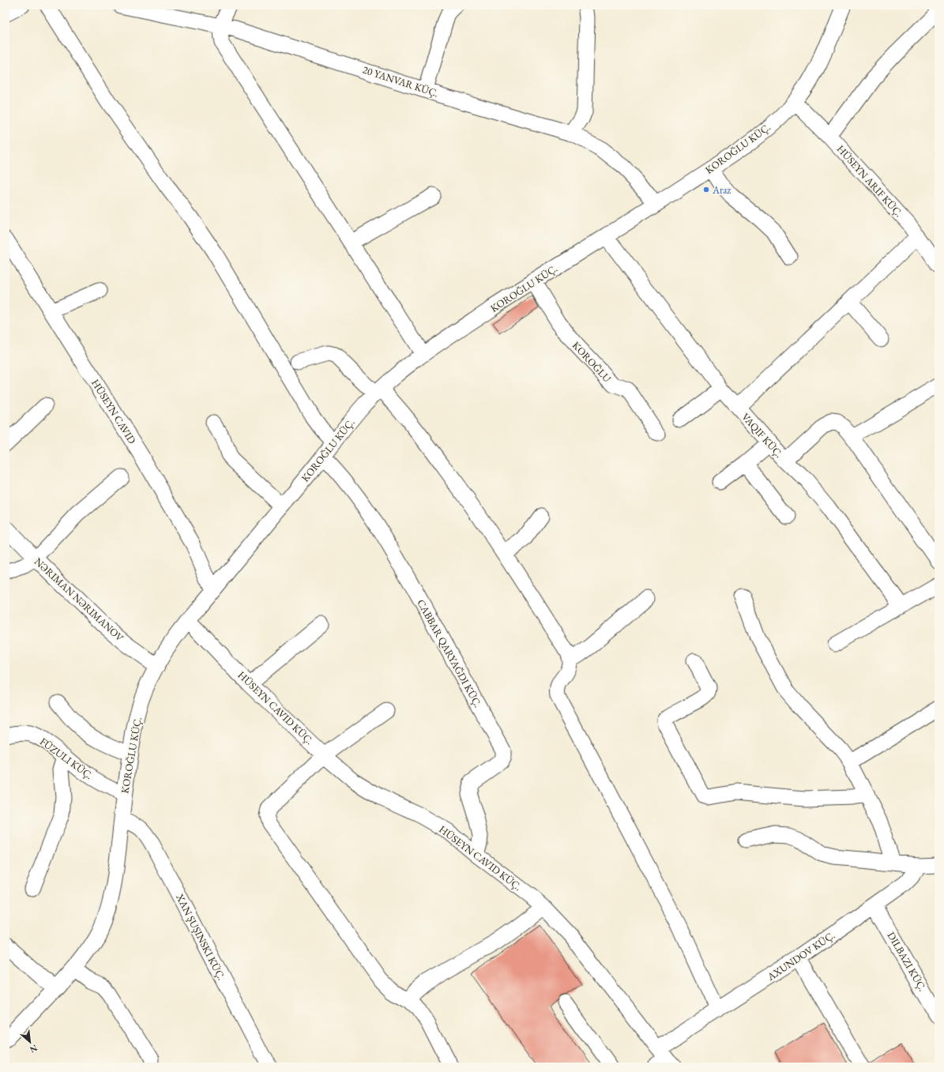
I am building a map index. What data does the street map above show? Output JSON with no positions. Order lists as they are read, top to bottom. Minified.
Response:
{"streets":{"street":["20 YANVAR KÜÇ.","KOROĞLU KÜÇ.","HÜSEYN ARIF KÜÇ.","KOROĞLU","HÜSEYN CAVID","VAQIF KÜÇ.","NƏRIMAN NƏRIMANOV","HÜSEYN CAVID KÜÇ.","FÜZULI KÜÇ.","XAN ŞUŞINSKI KÜÇ.","AXUNDOV KÜÇ.","DILBAZI KÜÇ."]},"crossings":[["20 YANVAR KÜÇ.","KOROĞLU KÜÇ."],["KOROĞLU KÜÇ.","HÜSEYN ARIF KÜÇ."],["KOROĞLU KÜÇ.","KOROĞLU"],["KOROĞLU KÜÇ.","HÜSEYN CAVID"],["KOROĞLU KÜÇ.","VAQIF KÜÇ."],["KOROĞLU KÜÇ.","NƏRIMAN NƏRIMANOV"],["KOROĞLU KÜÇ.","HÜSEYN CAVID KÜÇ."],["KOROĞLU KÜÇ.","FÜZULI KÜÇ."],["KOROĞLU KÜÇ.","XAN ŞUŞINSKI KÜÇ."],["HÜSEYN CAVID KÜÇ.","AXUNDOV KÜÇ."],["AXUNDOV KÜÇ.","DILBAZI KÜÇ."]],"places":["Araz"],"north":"bottom right"}
